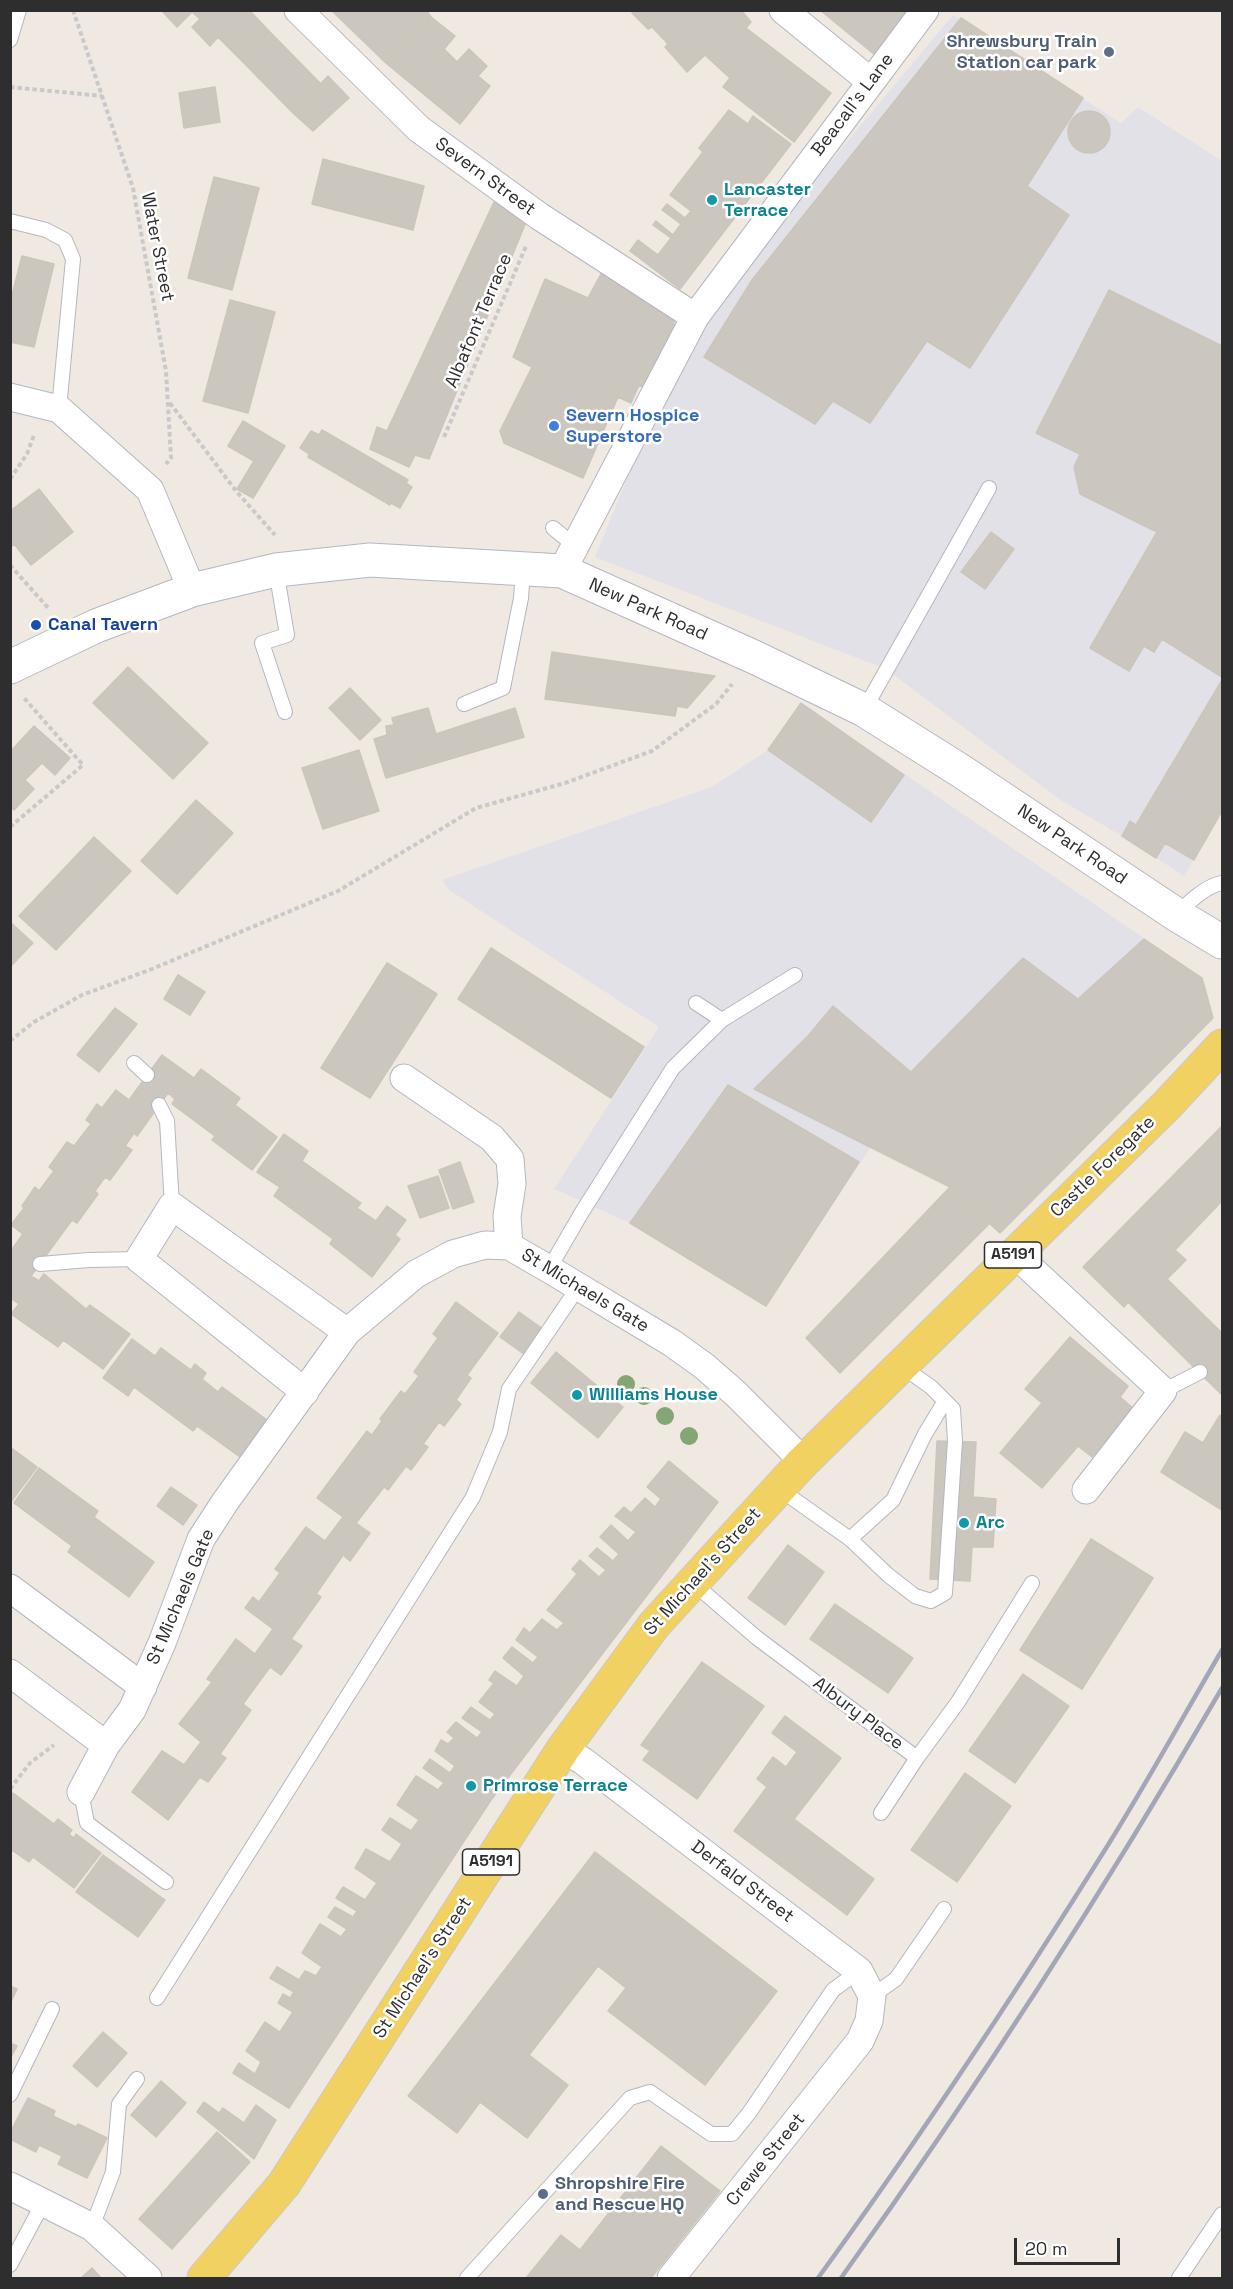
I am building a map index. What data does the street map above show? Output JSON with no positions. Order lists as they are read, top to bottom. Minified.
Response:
{"streets":{"main road":["Castle Foregate","A5191","St Michael's Street"],"street":["Beacall's Lane","Severn Street","New Park Road","St Michaels Gate","Derfald Street","Crewe Street"],"lane":["Albury Place"],"path":["Water Street","Albafont Terrace"]},"crossings":[["Beacall's Lane","Severn Street"],["Beacall's Lane","New Park Road"],["Severn Street","Albafont Terrace"],["Castle Foregate","St Michaels Gate"],["Castle Foregate","St Michael's Street"],["St Michaels Gate","St Michael's Street"],["St Michael's Street","Albury Place"],["St Michael's Street","Derfald Street"],["Derfald Street","Crewe Street"]],"places":["Shrewsbury Train Station car park","Lancaster Terrace","Severn Hospice Superstore","Canal Tavern","Williams House","Arc","Primrose Terrace","Shropshire Fire and Rescue HQ"],"scale_bar":"20 m"}
